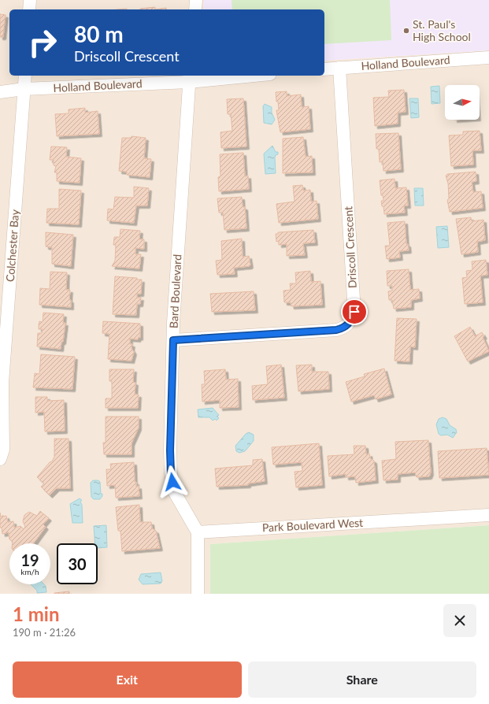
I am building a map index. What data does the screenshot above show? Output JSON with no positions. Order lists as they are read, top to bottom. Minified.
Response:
{"streets":{"street":["Holland Boulevard","Colchester Bay","Driscoll Crescent","Bard Boulevard","Park Boulevard West"]},"crossings":[["Holland Boulevard","Colchester Bay"],["Holland Boulevard","Driscoll Crescent"],["Holland Boulevard","Bard Boulevard"],["Driscoll Crescent","Bard Boulevard"],["Bard Boulevard","Park Boulevard West"]],"places":["St. Paul's High School"],"north":"right","page":{"turn":["80 m","Driscoll Crescent"],"speed":"19 km/h","limit":"30","heading":["1 min","190 m · 21:26"],"buttons":["Exit","Share"]}}
